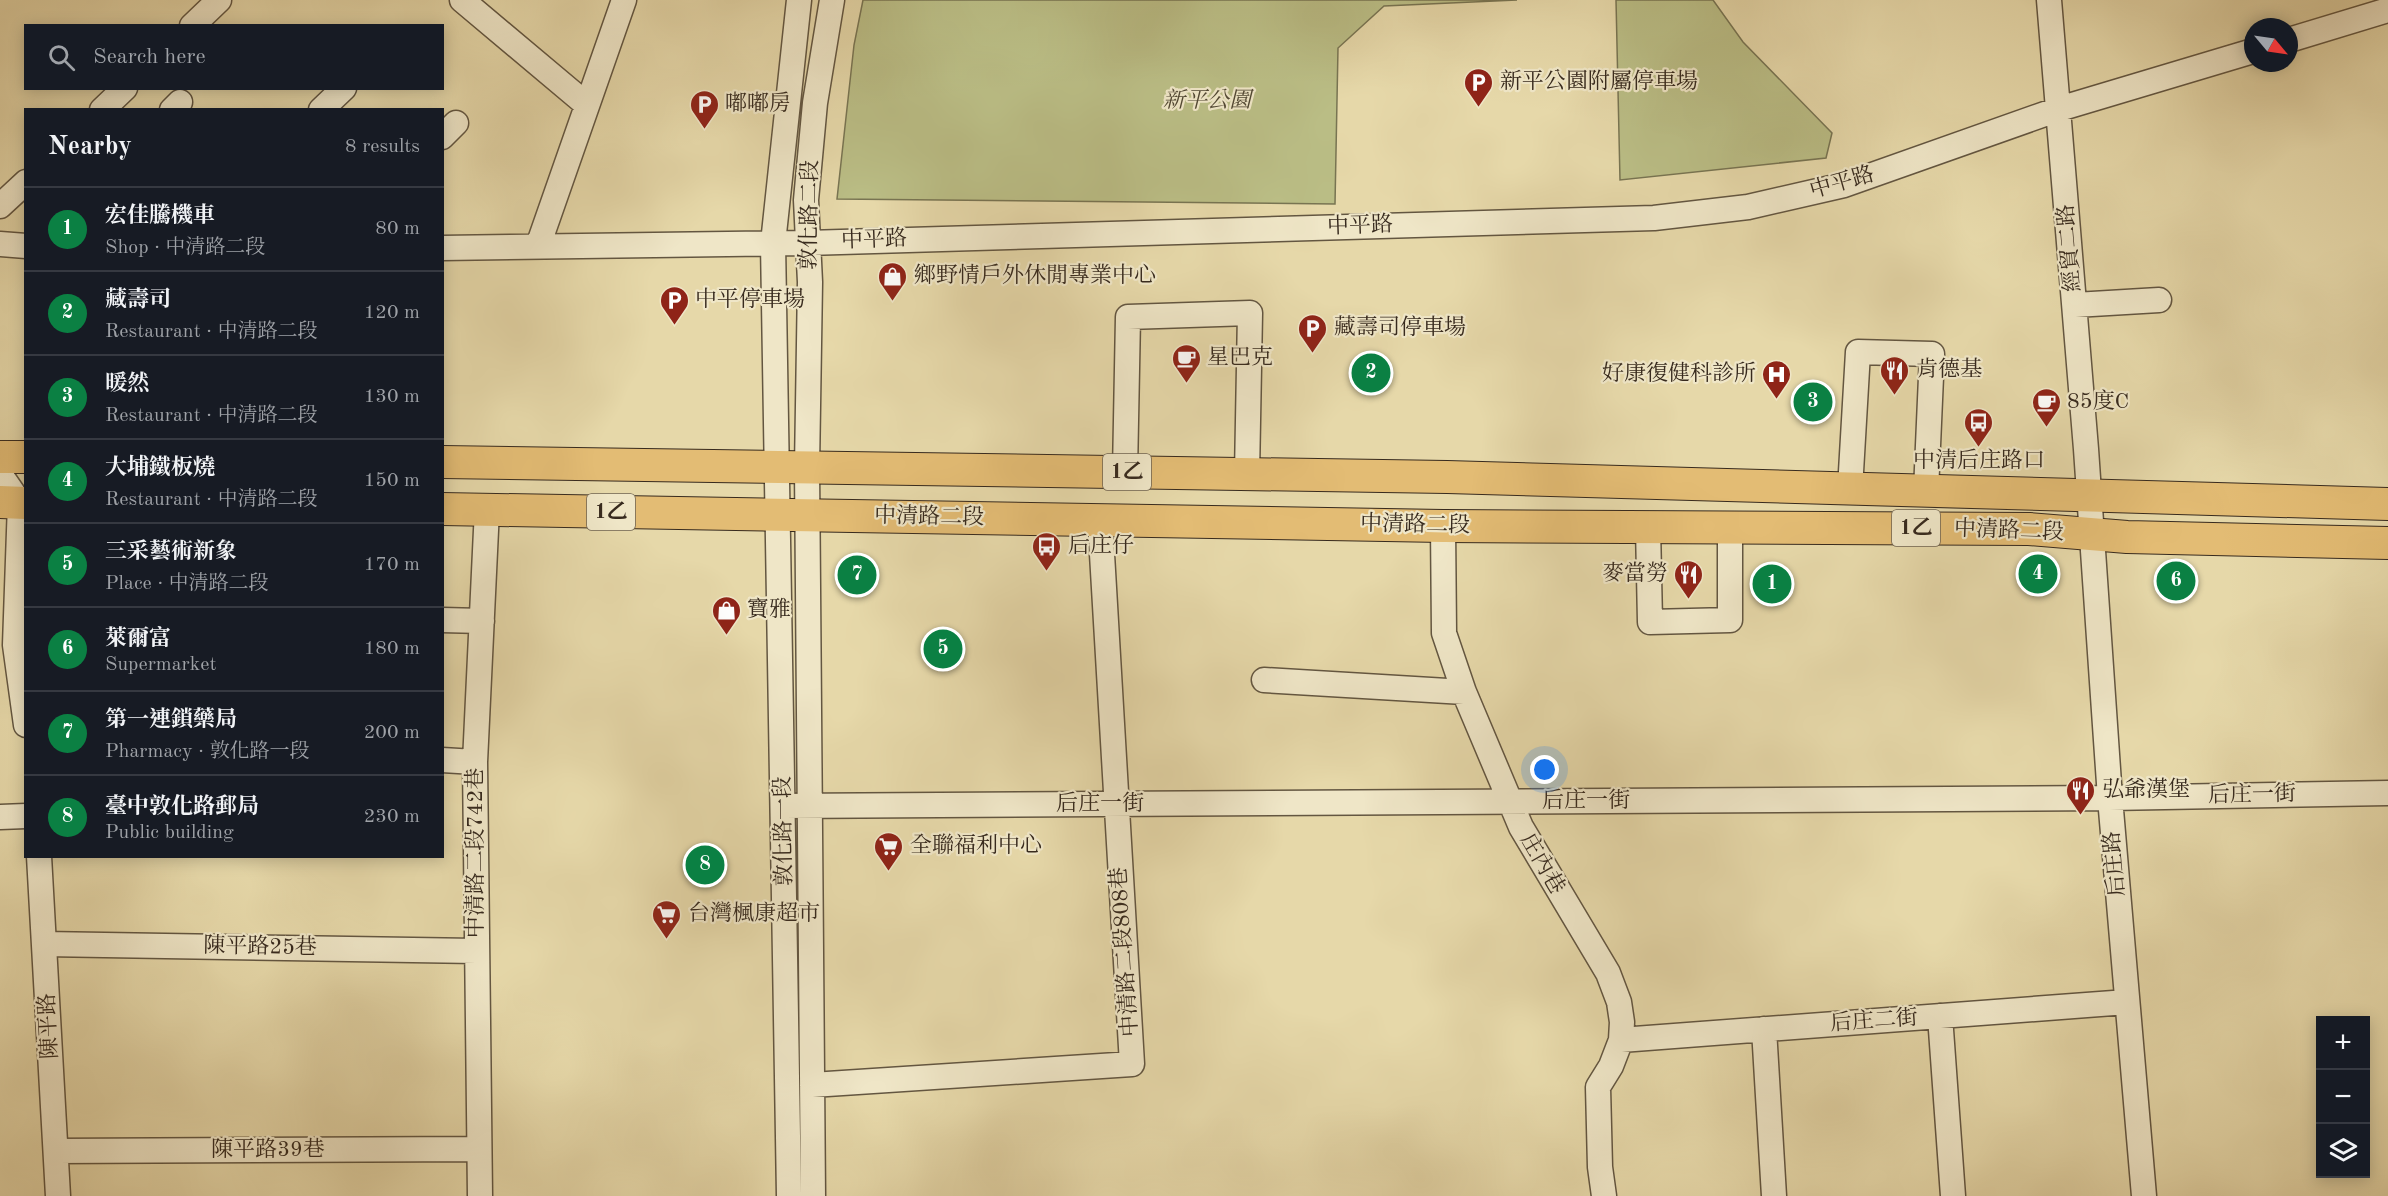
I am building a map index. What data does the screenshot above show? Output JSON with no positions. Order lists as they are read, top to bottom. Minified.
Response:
{"streets":{"main road":["1乙","中清路二段"],"street":["中平路","敦化路二段","經貿二路","后庄一街","敦化路一段","中清路二段742巷","庄內巷","后庄路","陳平路25巷","中清路二段808巷","后庄二街","陳平路","陳平路39巷"]},"crossings":[["中平路","敦化路二段"],["中平路","經貿二路"],["敦化路二段","中清路二段"],["敦化路二段","敦化路一段"],["經貿二路","中清路二段"],["經貿二路","后庄路"],["中清路二段","敦化路一段"],["中清路二段","中清路二段742巷"],["中清路二段","庄內巷"],["中清路二段","后庄路"],["中清路二段","中清路二段808巷"],["后庄一街","敦化路一段"],["后庄一街","庄內巷"],["后庄一街","后庄路"],["后庄一街","中清路二段808巷"],["敦化路一段","中清路二段808巷"],["中清路二段742巷","陳平路25巷"],["中清路二段742巷","陳平路39巷"],["庄內巷","后庄二街"],["后庄路","后庄二街"],["陳平路25巷","陳平路"],["陳平路","陳平路39巷"]],"parks":["新平公園"],"places":{"parking":["新平公園附屬停車場","嘟嘟房","中平停車場","藏壽司停車場"],"shop":["鄉野情戶外休閒專業中心","寶雅"],"cafe":["星巴克","85度C"],"restaurant":["肯德基","麥當勞","弘爺漢堡"],"hospital":["好康復健科診所"],"bus stop":["中清后庄路口","后庄仔"],"supermarket":["全聯福利中心","台灣楓康超市"]},"north":"bottom right","page":{"search":"Search here","heading":["Nearby","8 results"],"list":[{"mark":"1","name":"宏佳騰機車","note":"Shop · 中清路二段","value":"80 m"},{"mark":"2","name":"藏壽司","note":"Restaurant · 中清路二段","value":"120 m"},{"mark":"3","name":"暖然","note":"Restaurant · 中清路二段","value":"130 m"},{"mark":"4","name":"大埔鐵板燒","note":"Restaurant · 中清路二段","value":"150 m"},{"mark":"5","name":"三采藝術新象","note":"Place · 中清路二段","value":"170 m"},{"mark":"6","name":"萊爾富","note":"Supermarket","value":"180 m"},{"mark":"7","name":"第一連鎖藥局","note":"Pharmacy · 敦化路一段","value":"200 m"},{"mark":"8","name":"臺中敦化路郵局","note":"Public building","value":"230 m"}],"pins":["2","3","4","7","6","1","5","8"],"map_buttons":["+","−"]}}
